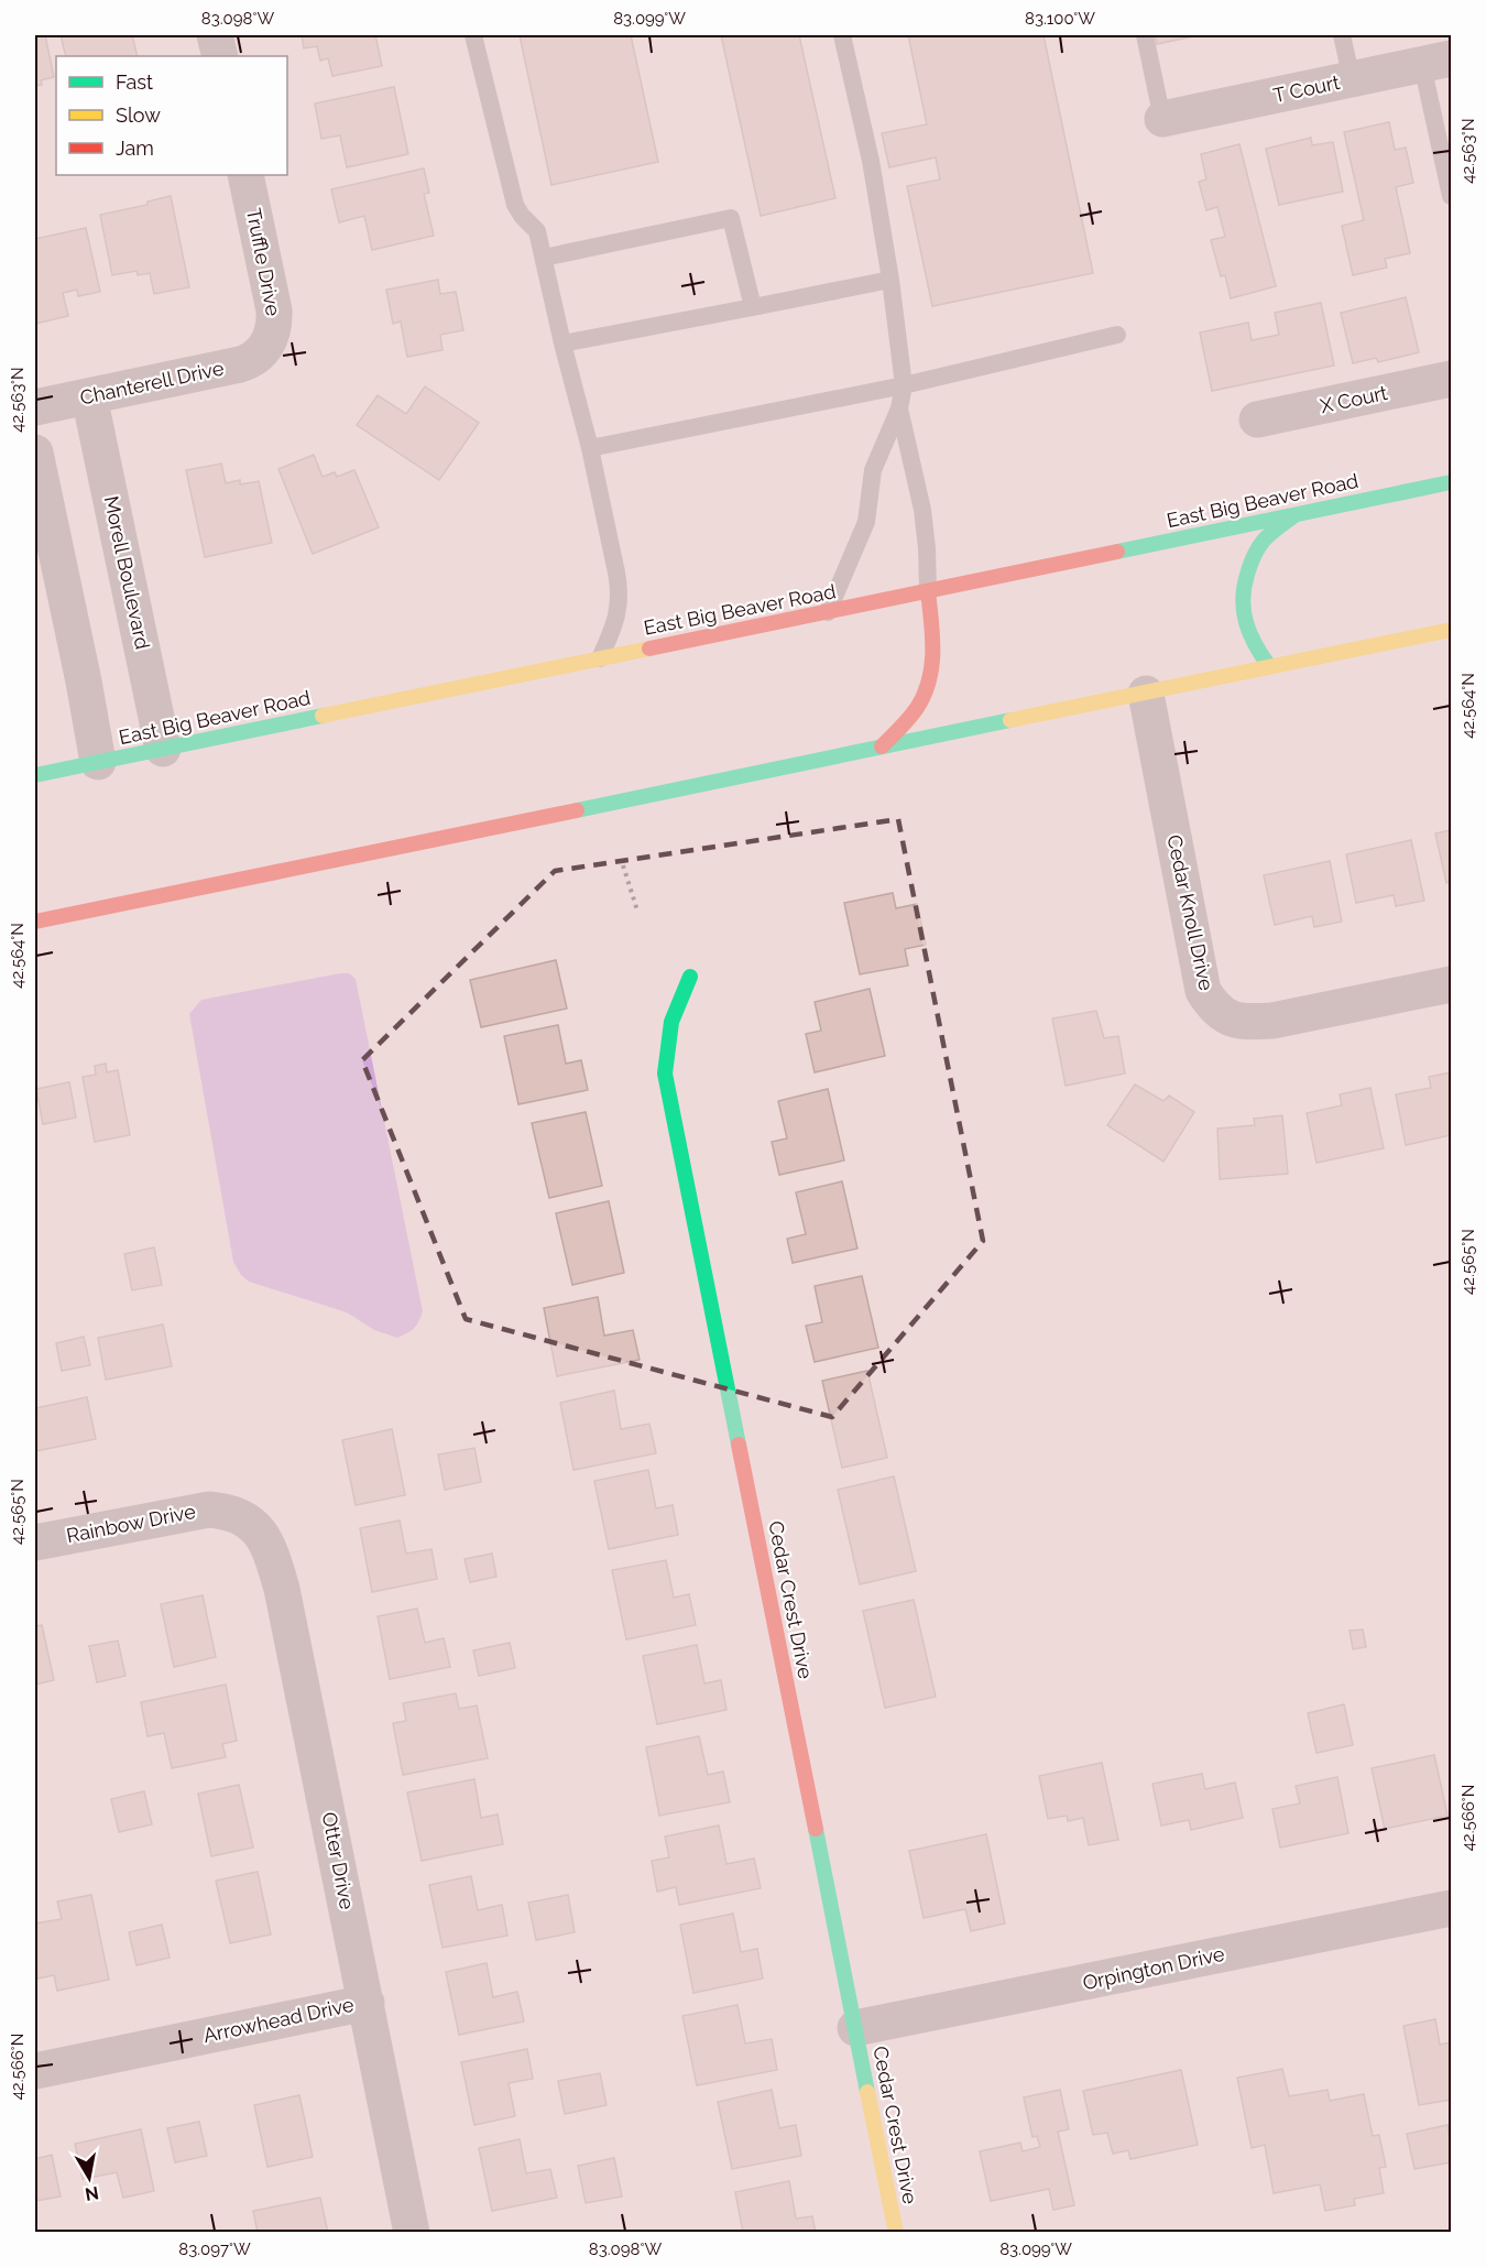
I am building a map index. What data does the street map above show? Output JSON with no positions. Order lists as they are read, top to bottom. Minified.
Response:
{"streets":{"main road":["East Big Beaver Road","Cedar Crest Drive"],"street":["T Court","Truffle Drive","Chanterell Drive","X Court","Morell Boulevard","Cedar Knoll Drive","Rainbow Drive","Otter Drive","Orpington Drive","Arrowhead Drive"]},"crossings":[["Truffle Drive","Chanterell Drive"],["Chanterell Drive","Morell Boulevard"],["East Big Beaver Road","Morell Boulevard"],["Rainbow Drive","Otter Drive"],["Cedar Crest Drive","Orpington Drive"],["Otter Drive","Arrowhead Drive"]],"legend":["Fast","Slow","Jam"],"north":"bottom","coordinates":["83.098°W","83.099°W","83.100°W","42.563°N","42.564°N","42.565°N","42.566°N","83.097°W"]}
